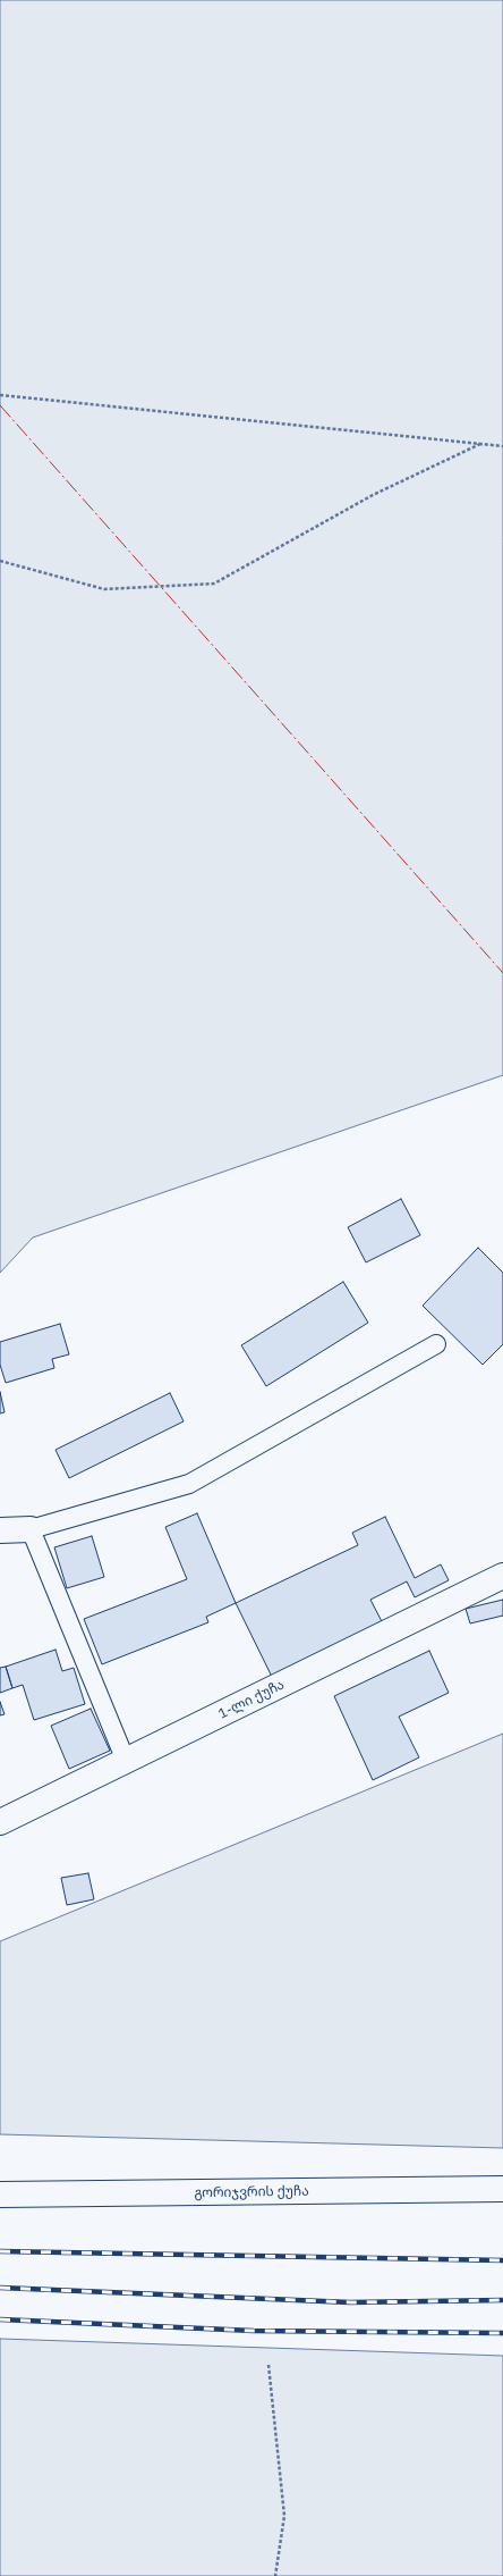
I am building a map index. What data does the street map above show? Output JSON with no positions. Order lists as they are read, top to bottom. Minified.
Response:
{"streets":{"street":["1-ლი ქუჩა","გორიჯვრის ქუჩა"]}}
